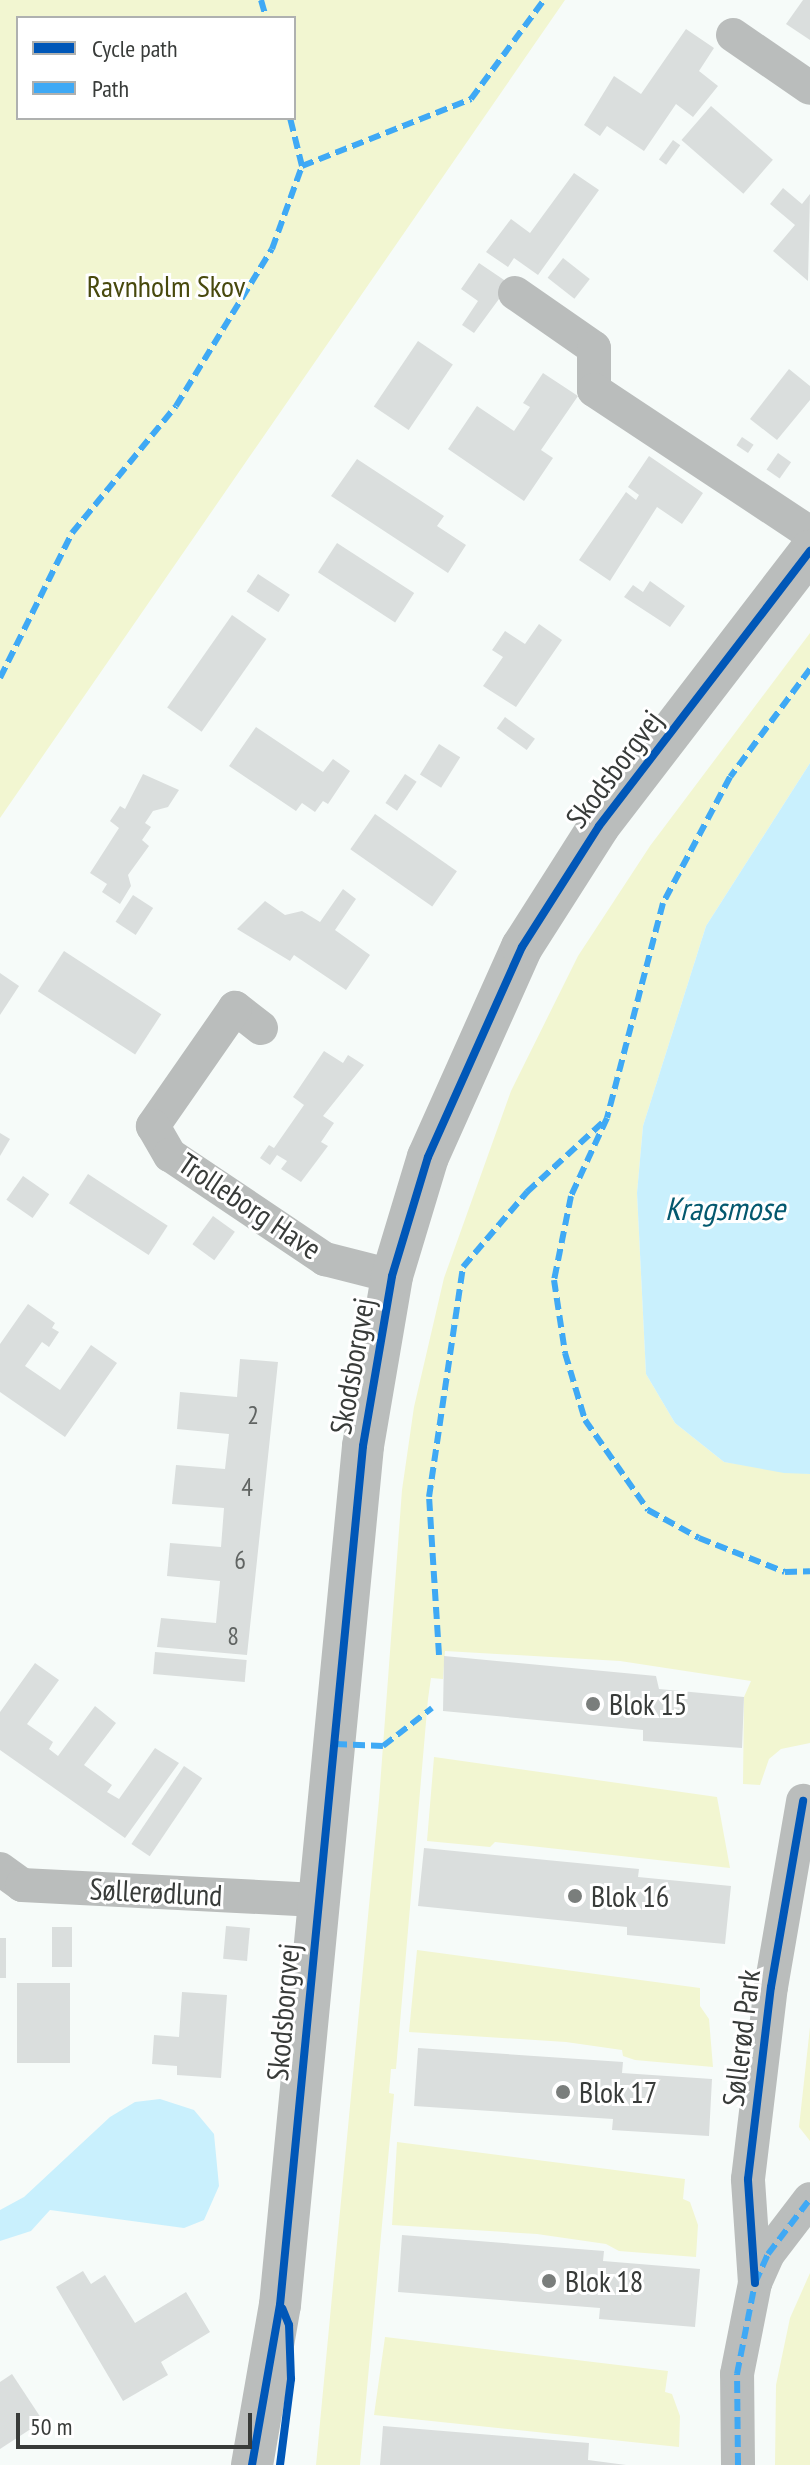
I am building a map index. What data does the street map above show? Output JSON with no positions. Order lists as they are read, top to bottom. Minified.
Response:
{"streets":{"street":["Skodsborgvej","Trolleborg Have","Søllerødlund","Søllerød Park"]},"crossings":[["Skodsborgvej","Trolleborg Have"],["Skodsborgvej","Søllerødlund"]],"water":["Kragsmose"],"parks":["Ravnholm Skov"],"places":["Blok 15","Blok 16","Blok 17","Blok 18"],"house_numbers":["2","4","6","8"],"legend":["Cycle path","Path"],"scale_bar":"50 m"}
